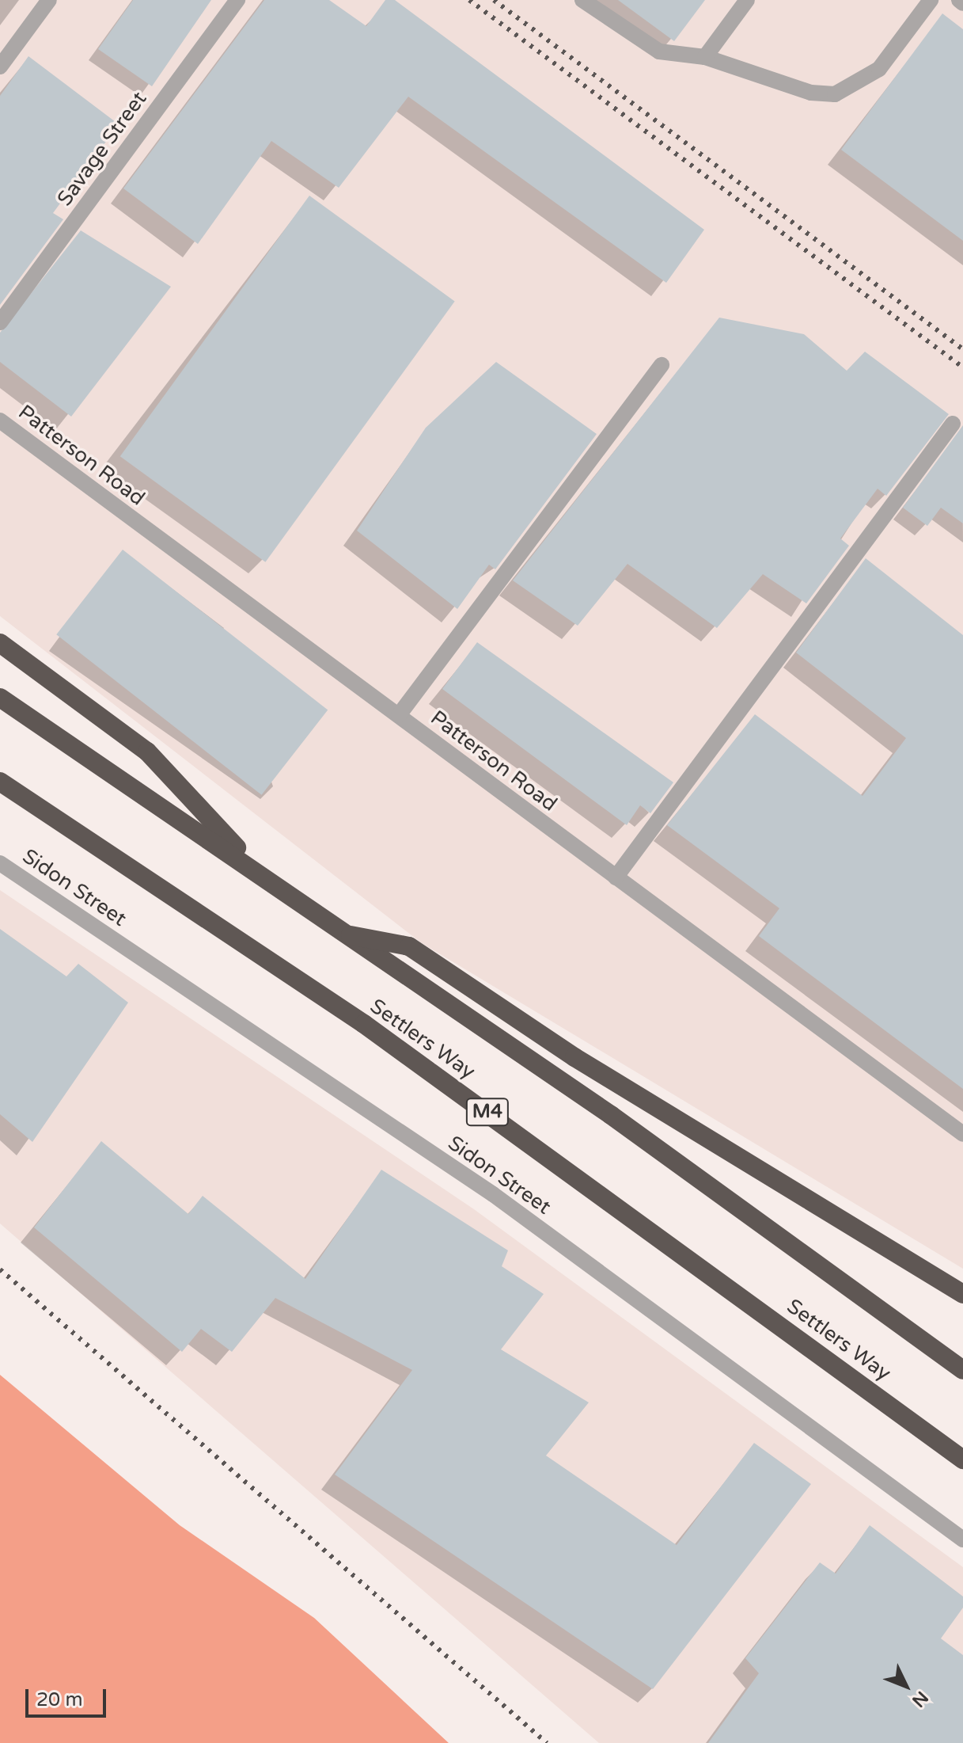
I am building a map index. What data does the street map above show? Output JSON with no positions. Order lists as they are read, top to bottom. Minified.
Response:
{"streets":{"highway":["Settlers Way","M4"],"street":["Savage Street","Patterson Road","Sidon Street"]},"scale_bar":"20 m","north":"bottom right"}
